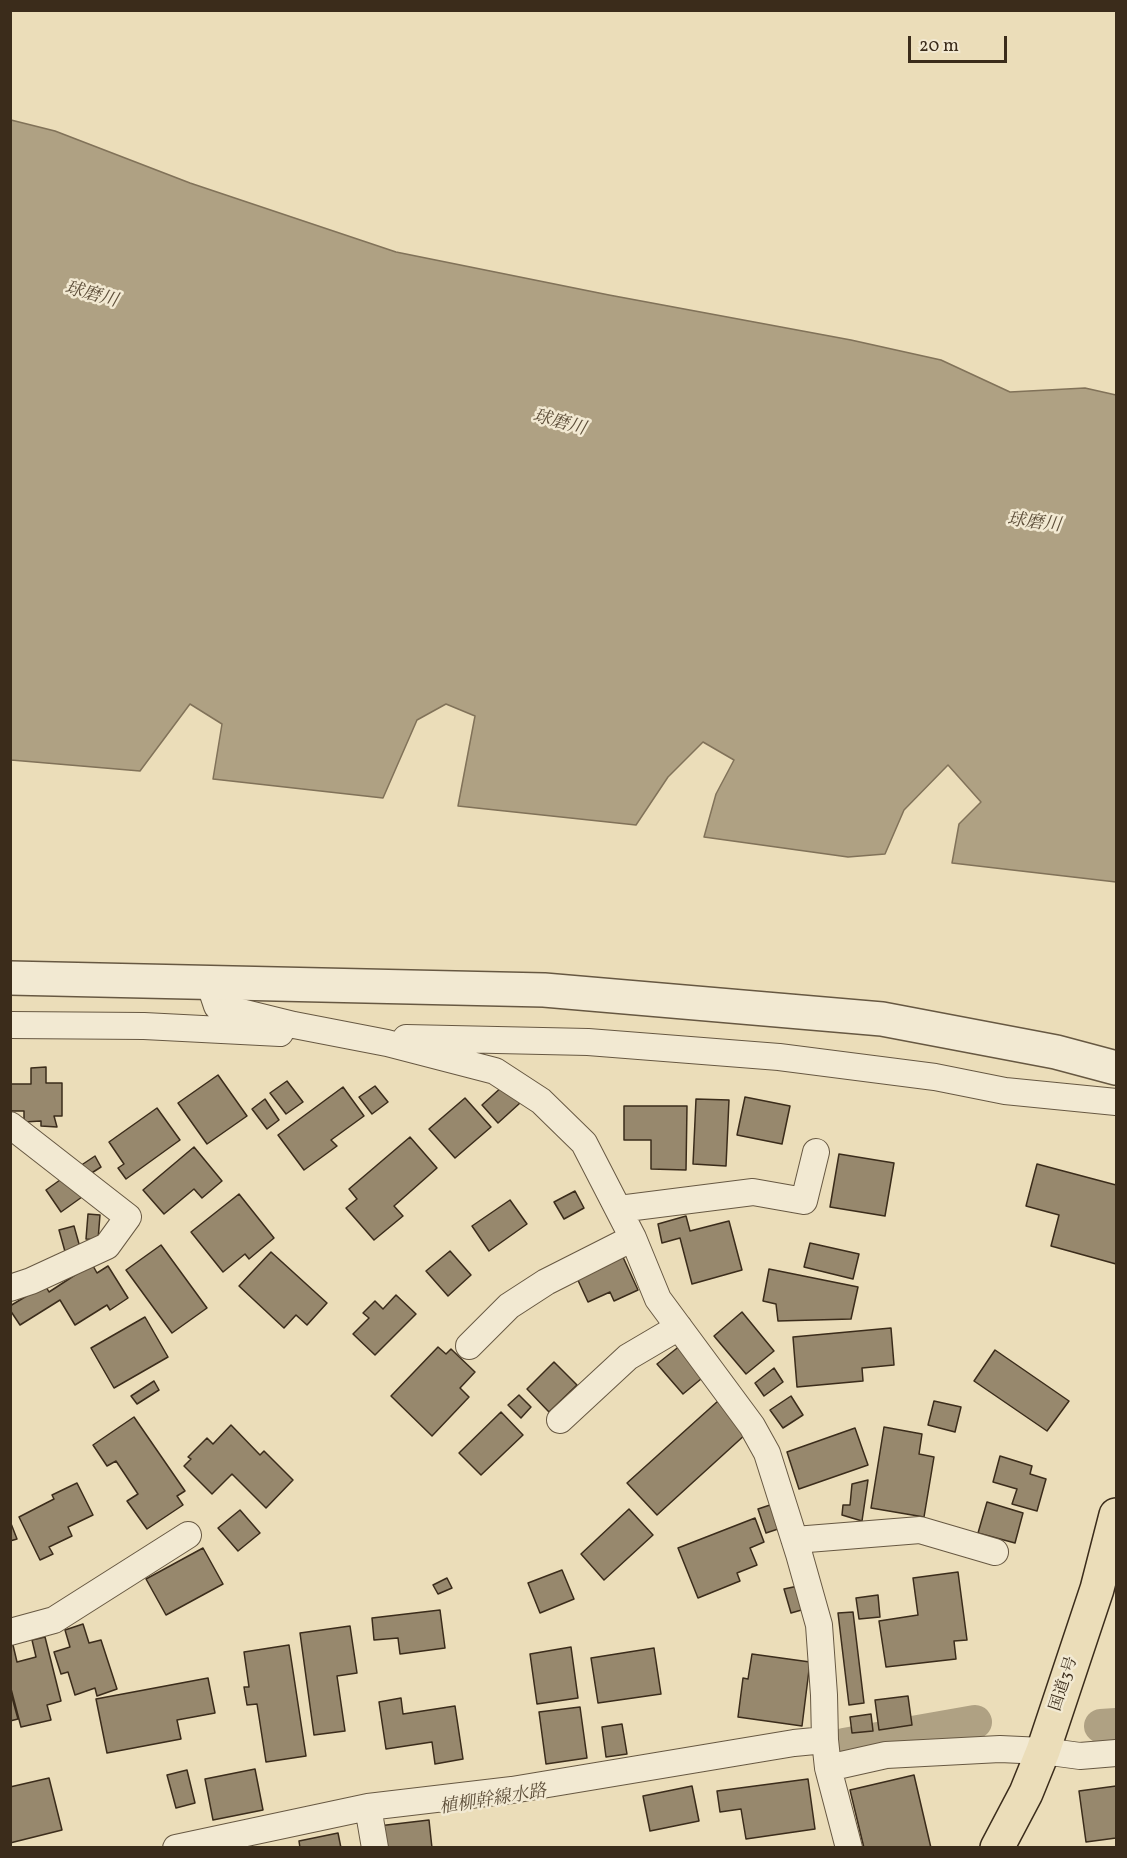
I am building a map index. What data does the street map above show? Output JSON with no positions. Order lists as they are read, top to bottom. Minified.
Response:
{"streets":{"highway":["国道3号"]},"water":["球磨川","植柳幹線水路"],"scale_bar":"20 m"}
